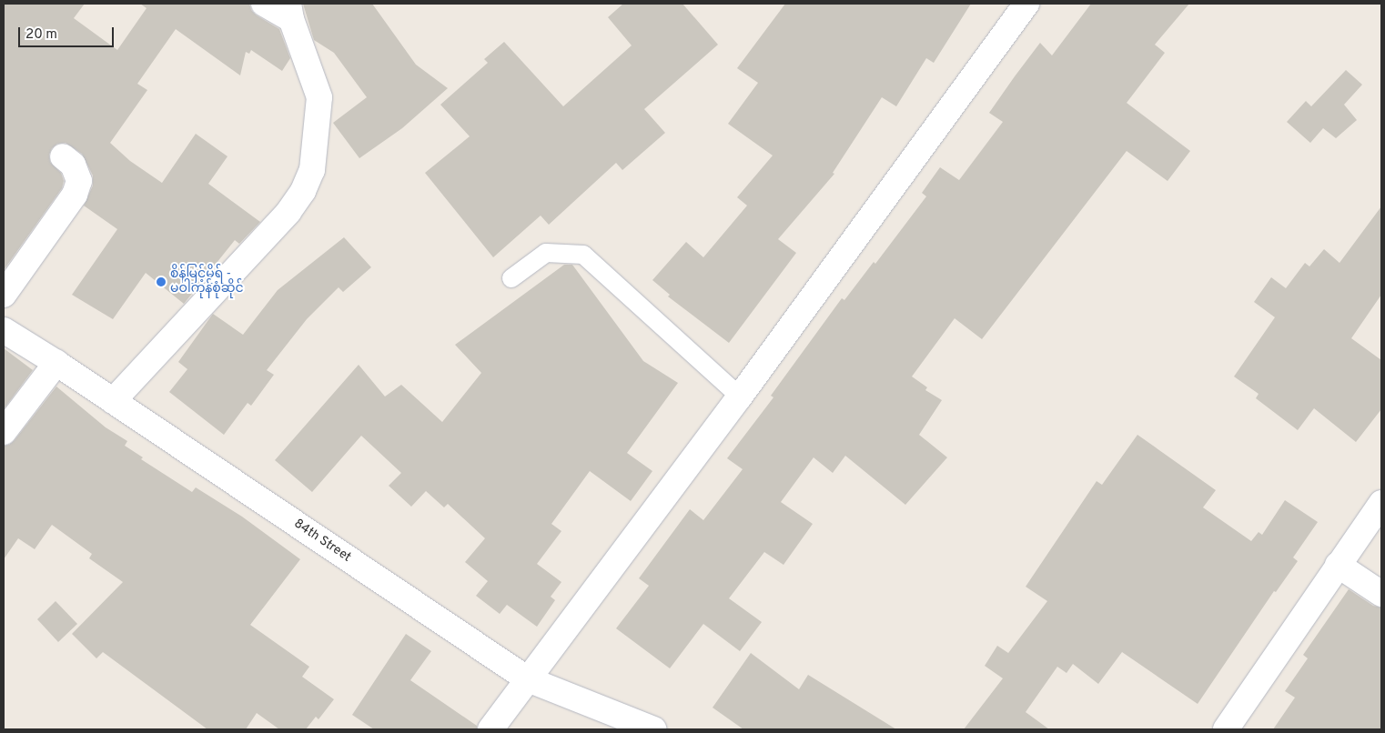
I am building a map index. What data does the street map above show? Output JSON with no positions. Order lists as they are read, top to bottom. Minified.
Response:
{"streets":{"street":["84th Street"]},"places":["စိန်မြင့်မိုရ် - မဝါကုန်စုံဆိုင်"],"scale_bar":"20 m"}
